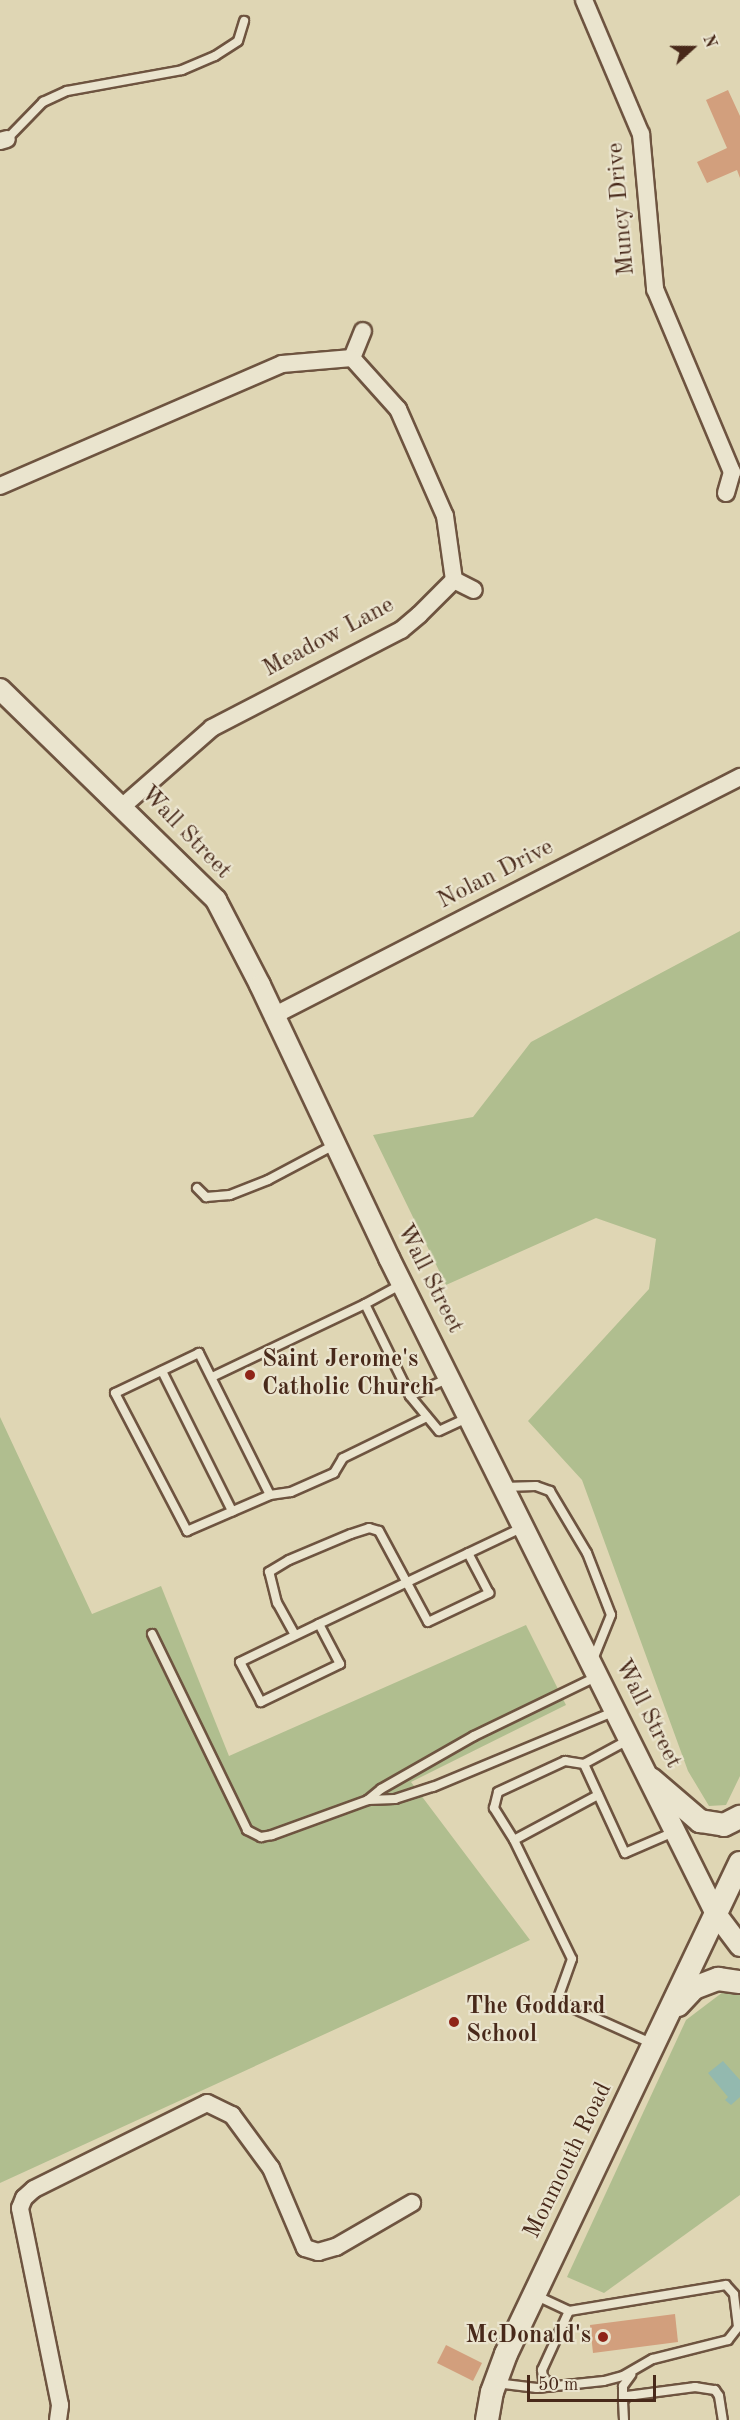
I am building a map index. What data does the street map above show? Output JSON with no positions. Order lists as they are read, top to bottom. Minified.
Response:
{"streets":{"main road":["Monmouth Road"],"street":["Muncy Drive","Meadow Lane","Wall Street","Nolan Drive"]},"crossings":[["Meadow Lane","Wall Street"],["Wall Street","Nolan Drive"],["Wall Street","Monmouth Road"]],"places":["Saint Jerome's Catholic Church","The Goddard School","McDonald's"],"scale_bar":"50 m","north":"right"}
